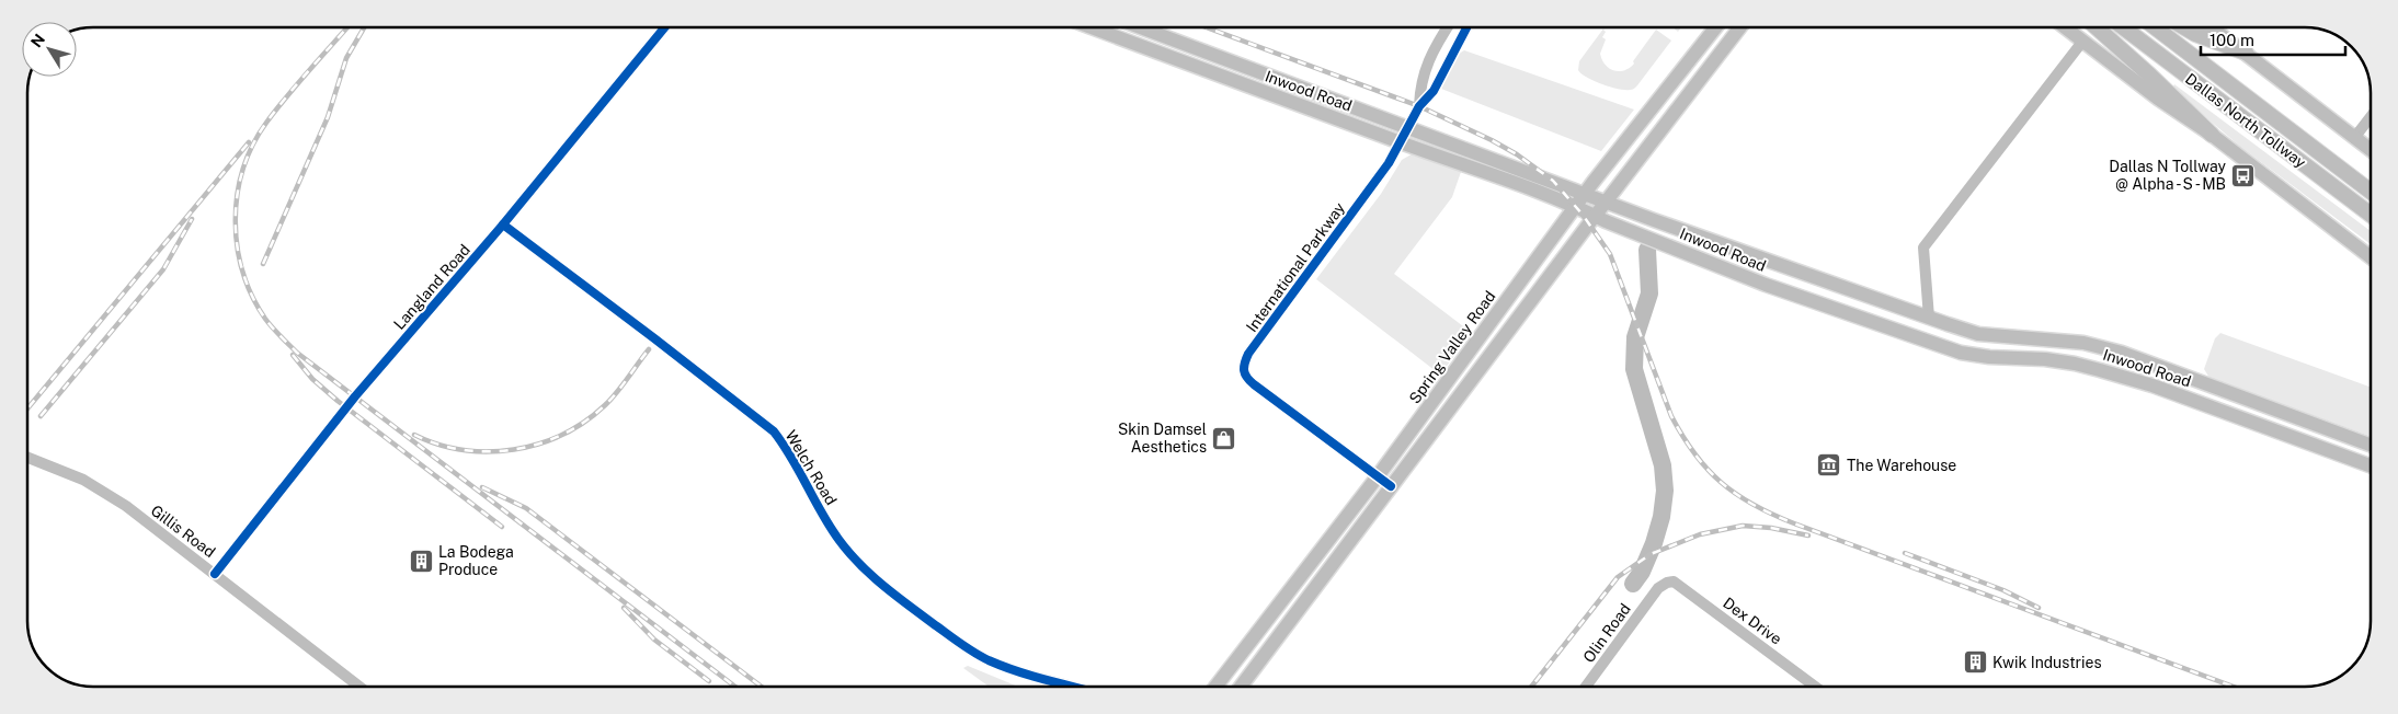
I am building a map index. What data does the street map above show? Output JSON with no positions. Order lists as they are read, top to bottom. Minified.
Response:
{"streets":{"highway":["Dallas North Tollway"],"main road":["Inwood Road","Spring Valley Road"],"street":["International Parkway","Langland Road","Welch Road","Gillis Road","Dex Drive","Olin Road"]},"crossings":[["Inwood Road","International Parkway"],["Inwood Road","Spring Valley Road"],["International Parkway","Spring Valley Road"],["Langland Road","Welch Road"],["Langland Road","Gillis Road"],["Dex Drive","Olin Road"]],"places":{"bus stop":["Dallas N Tollway @ Alpha - S - MB"],"shop":["Skin Damsel Aesthetics"],"museum":["The Warehouse"],"building":["La Bodega Produce","Kwik Industries"]},"scale_bar":"100 m","north":"top left"}
